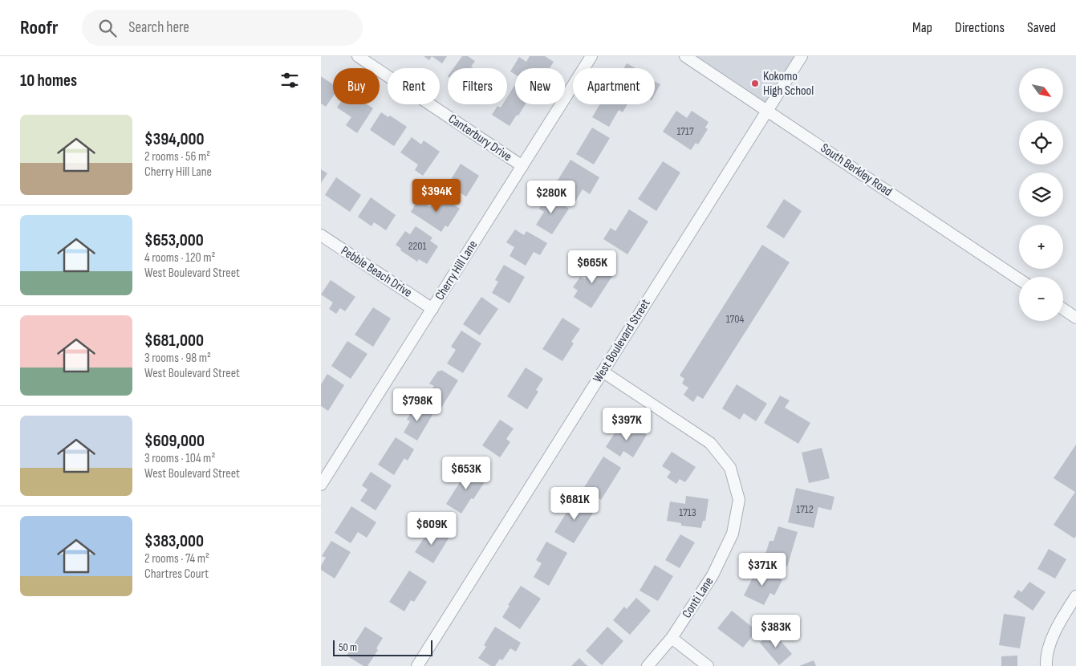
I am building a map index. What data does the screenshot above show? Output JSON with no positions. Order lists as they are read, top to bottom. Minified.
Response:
{"streets":{"street":["Canterbury Drive","South Berkley Road","Cherry Hill Lane","Pebble Beach Drive","West Boulevard Street","Conti Lane"]},"crossings":[["Canterbury Drive","Cherry Hill Lane"],["South Berkley Road","West Boulevard Street"],["Cherry Hill Lane","Pebble Beach Drive"],["West Boulevard Street","Conti Lane"]],"places":["Kokomo High School"],"house_numbers":["1717","2201","1704","1712","1713"],"scale_bar":"50 m","north":"bottom right","page":{"header":"Roofr","search":"Search here","nav":["Map","Directions","Saved"],"heading":"10 homes","map_buttons":["+","−"],"chip":["Buy","Rent","Filters","New","Apartment"],"list":[{"name":"$394,000","note":"2 rooms · 56 m² · Cherry Hill Lane"},{"name":"$653,000","note":"4 rooms · 120 m² · West Boulevard Street"},{"name":"$681,000","note":"3 rooms · 98 m² · West Boulevard Street"},{"name":"$609,000","note":"3 rooms · 104 m² · West Boulevard Street"},{"name":"$383,000","note":"2 rooms · 74 m² · Chartres Court"}],"price":["$394K","$280K","$665K","$798K","$397K","$653K","$681K","$609K","$371K","$383K"],"scale":"50 m"}}
